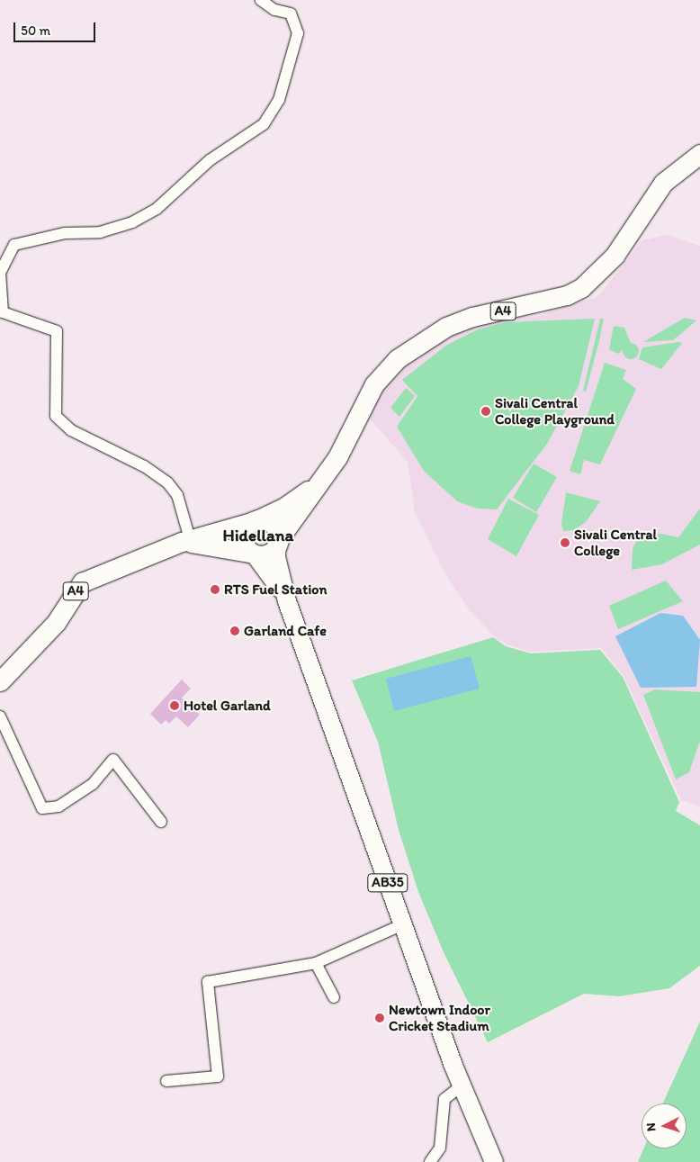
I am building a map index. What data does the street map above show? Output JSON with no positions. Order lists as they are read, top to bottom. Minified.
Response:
{"streets":{"highway":["A4"],"main road":["AB35"]},"districts":["Hidellana"],"places":["Sivali Central College Playground","Sivali Central College","RTS Fuel Station","Garland Cafe","Hotel Garland","Newtown Indoor Cricket Stadium"],"scale_bar":"50 m","north":"left"}
